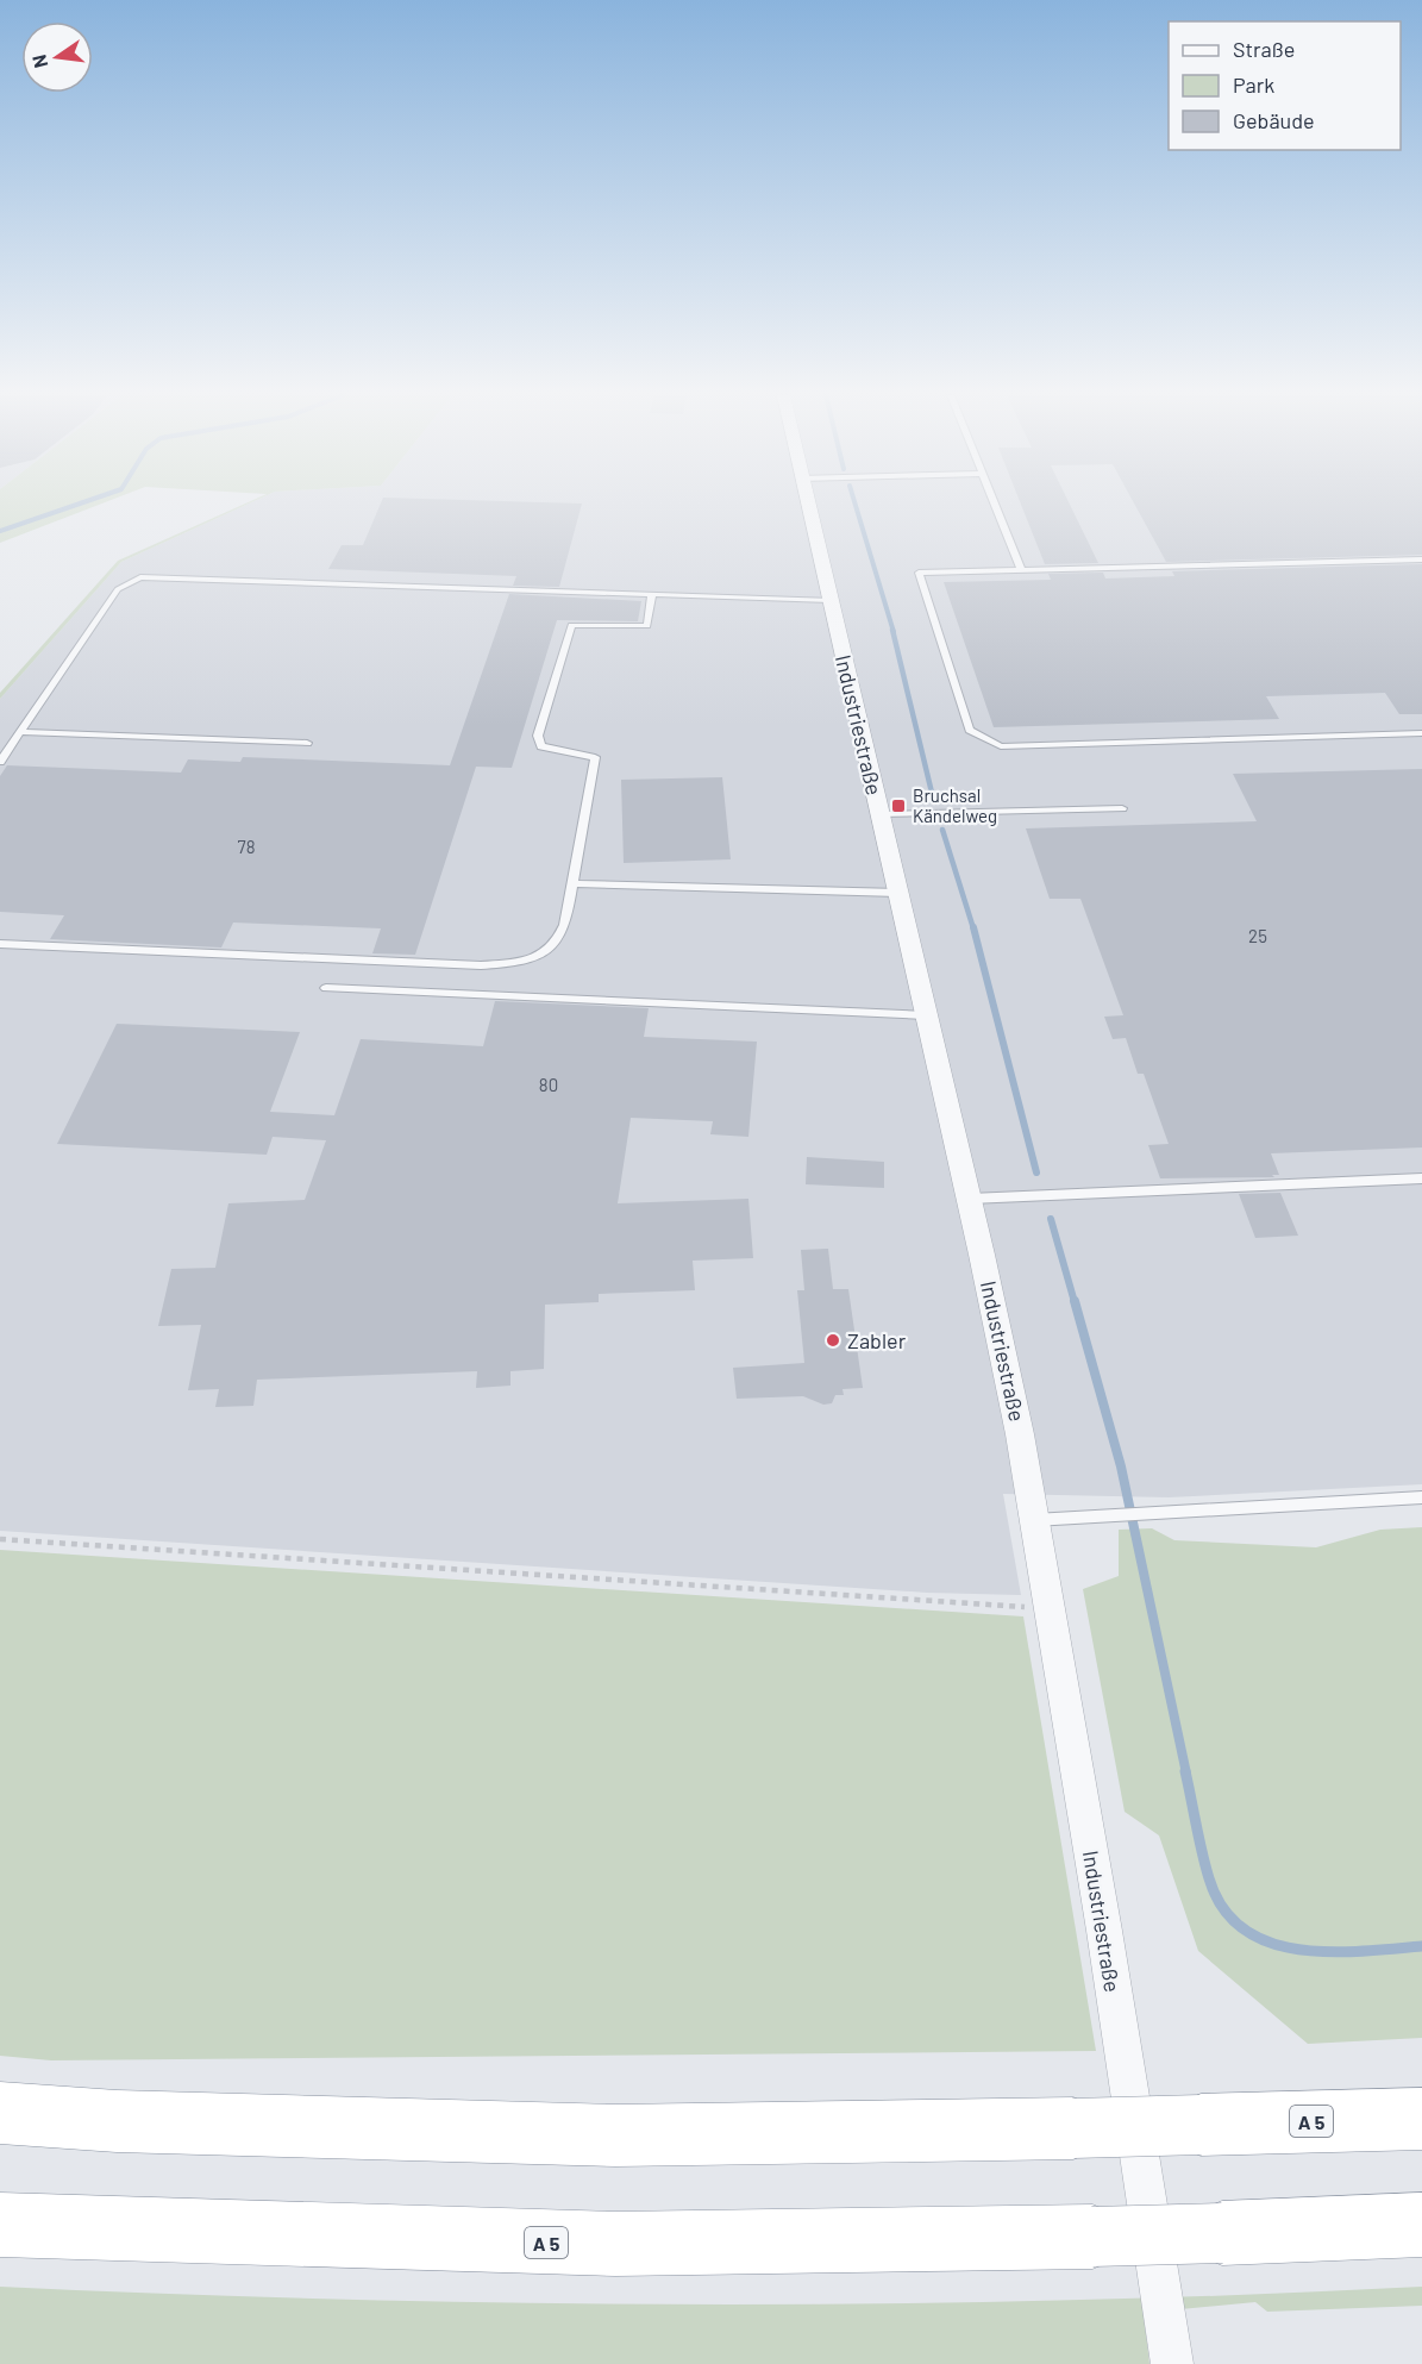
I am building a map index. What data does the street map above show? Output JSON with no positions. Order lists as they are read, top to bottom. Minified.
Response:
{"streets":{"highway":["A 5"],"street":["Industriestraße"]},"places":{"transit":["Bruchsal Kändelweg"],"other":["Zabler"]},"house_numbers":["78","25","80"],"legend":["Straße","Park","Gebäude"],"north":"left"}
